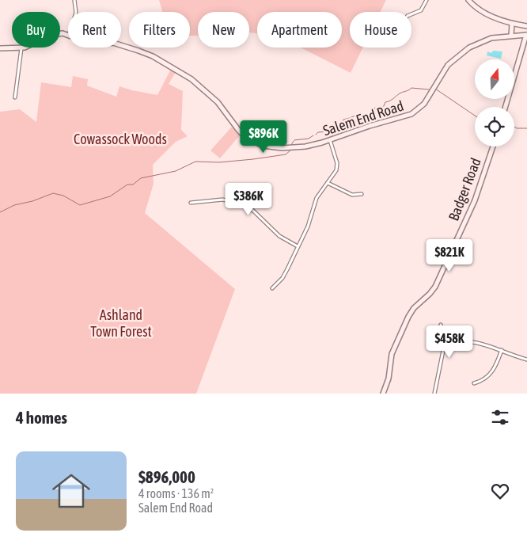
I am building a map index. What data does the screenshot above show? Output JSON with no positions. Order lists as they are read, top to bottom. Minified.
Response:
{"streets":{"street":["Salem End Road","Badger Road"]},"parks":["Cowassock Woods","Ashland Town Forest"],"north":"top","page":{"chip":["Buy","Rent","Filters","New","Apartment","House"],"price":["$896K","$386K","$821K","$458K"],"heading":"4 homes","list":[{"name":"$896,000","note":"4 rooms · 136 m² · Salem End Road"}]}}
